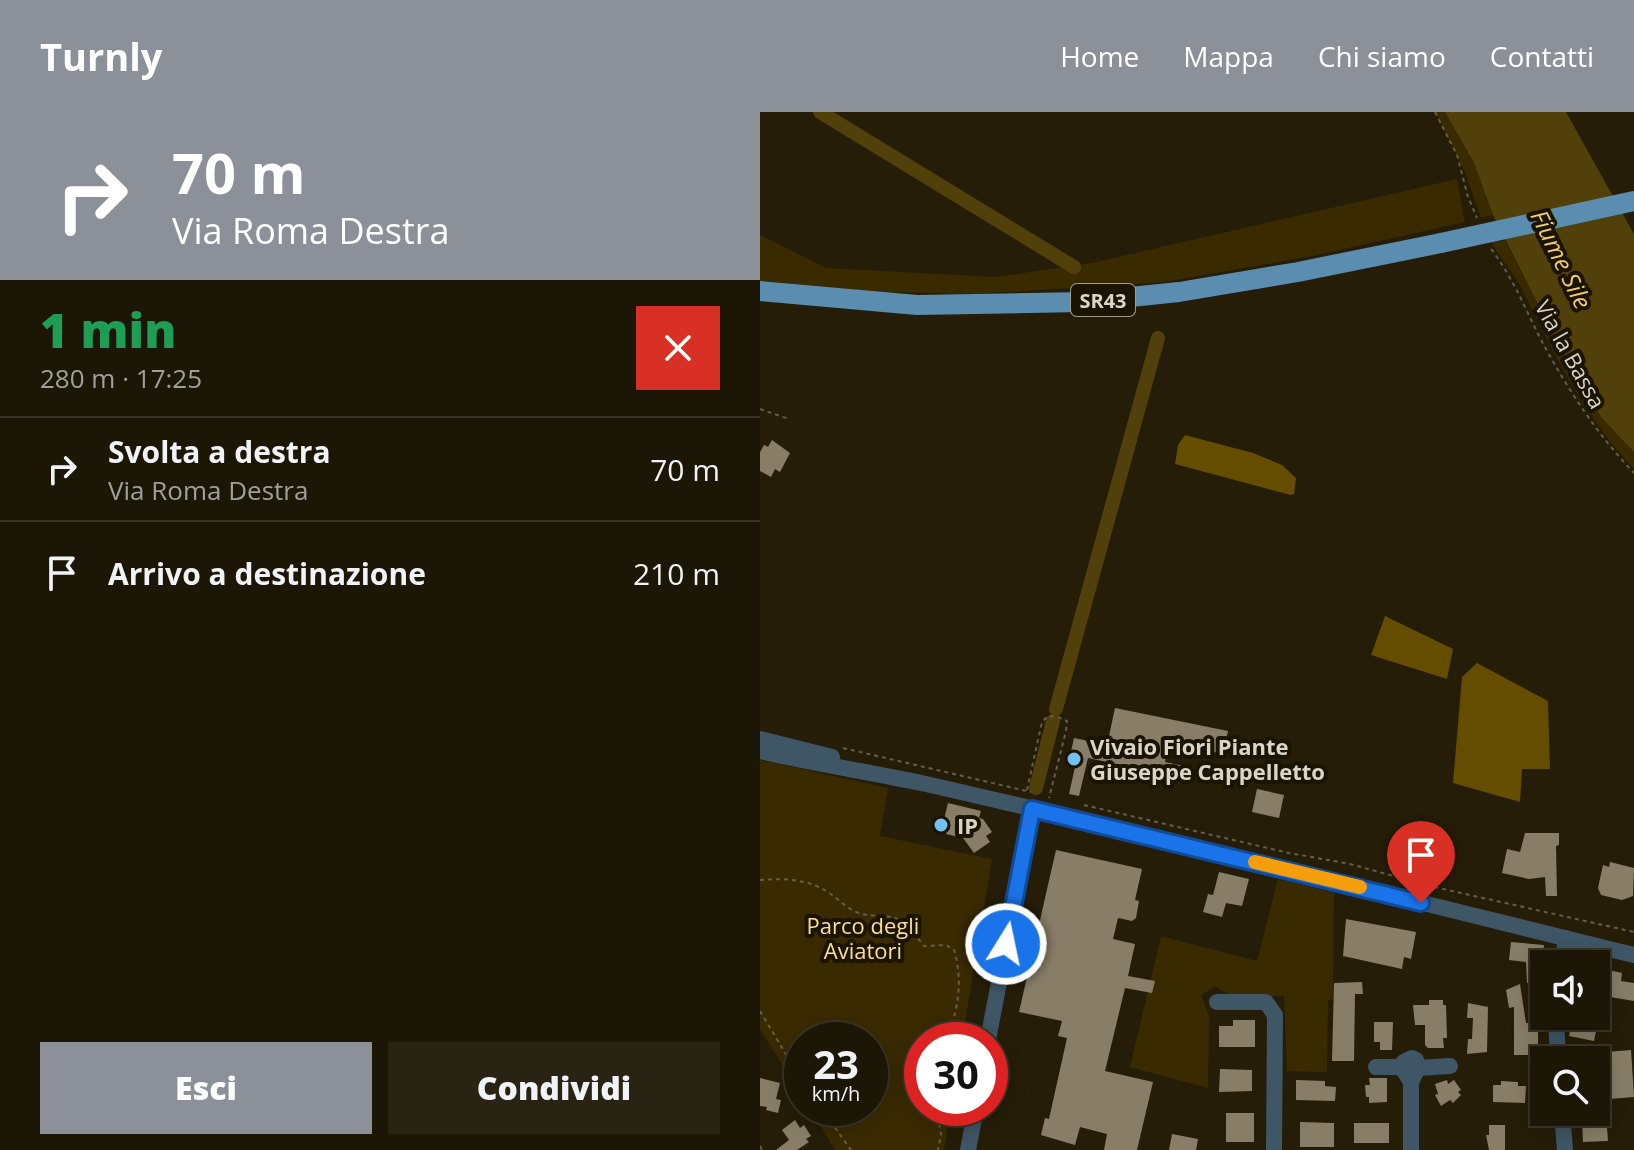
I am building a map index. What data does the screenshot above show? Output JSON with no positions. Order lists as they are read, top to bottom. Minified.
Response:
{"streets":{"main road":["SR43"],"path":["Via la Bassa"]},"water":["Fiume Sile"],"parks":["Parco degli Aviatori"],"places":["Vivaio Fiori Piante Giuseppe Cappelletto","IP"],"page":{"header":"Turnly","nav":["Home","Mappa","Chi siamo","Contatti"],"turn":["70 m","Via Roma Destra"],"heading":["1 min","280 m · 17:25"],"list":[{"name":"Svolta a destra","note":"Via Roma Destra","value":"70 m"},{"name":"Arrivo a destinazione","value":"210 m"}],"speed":"23 km/h","limit":"30","buttons":["Esci","Condividi"]}}
